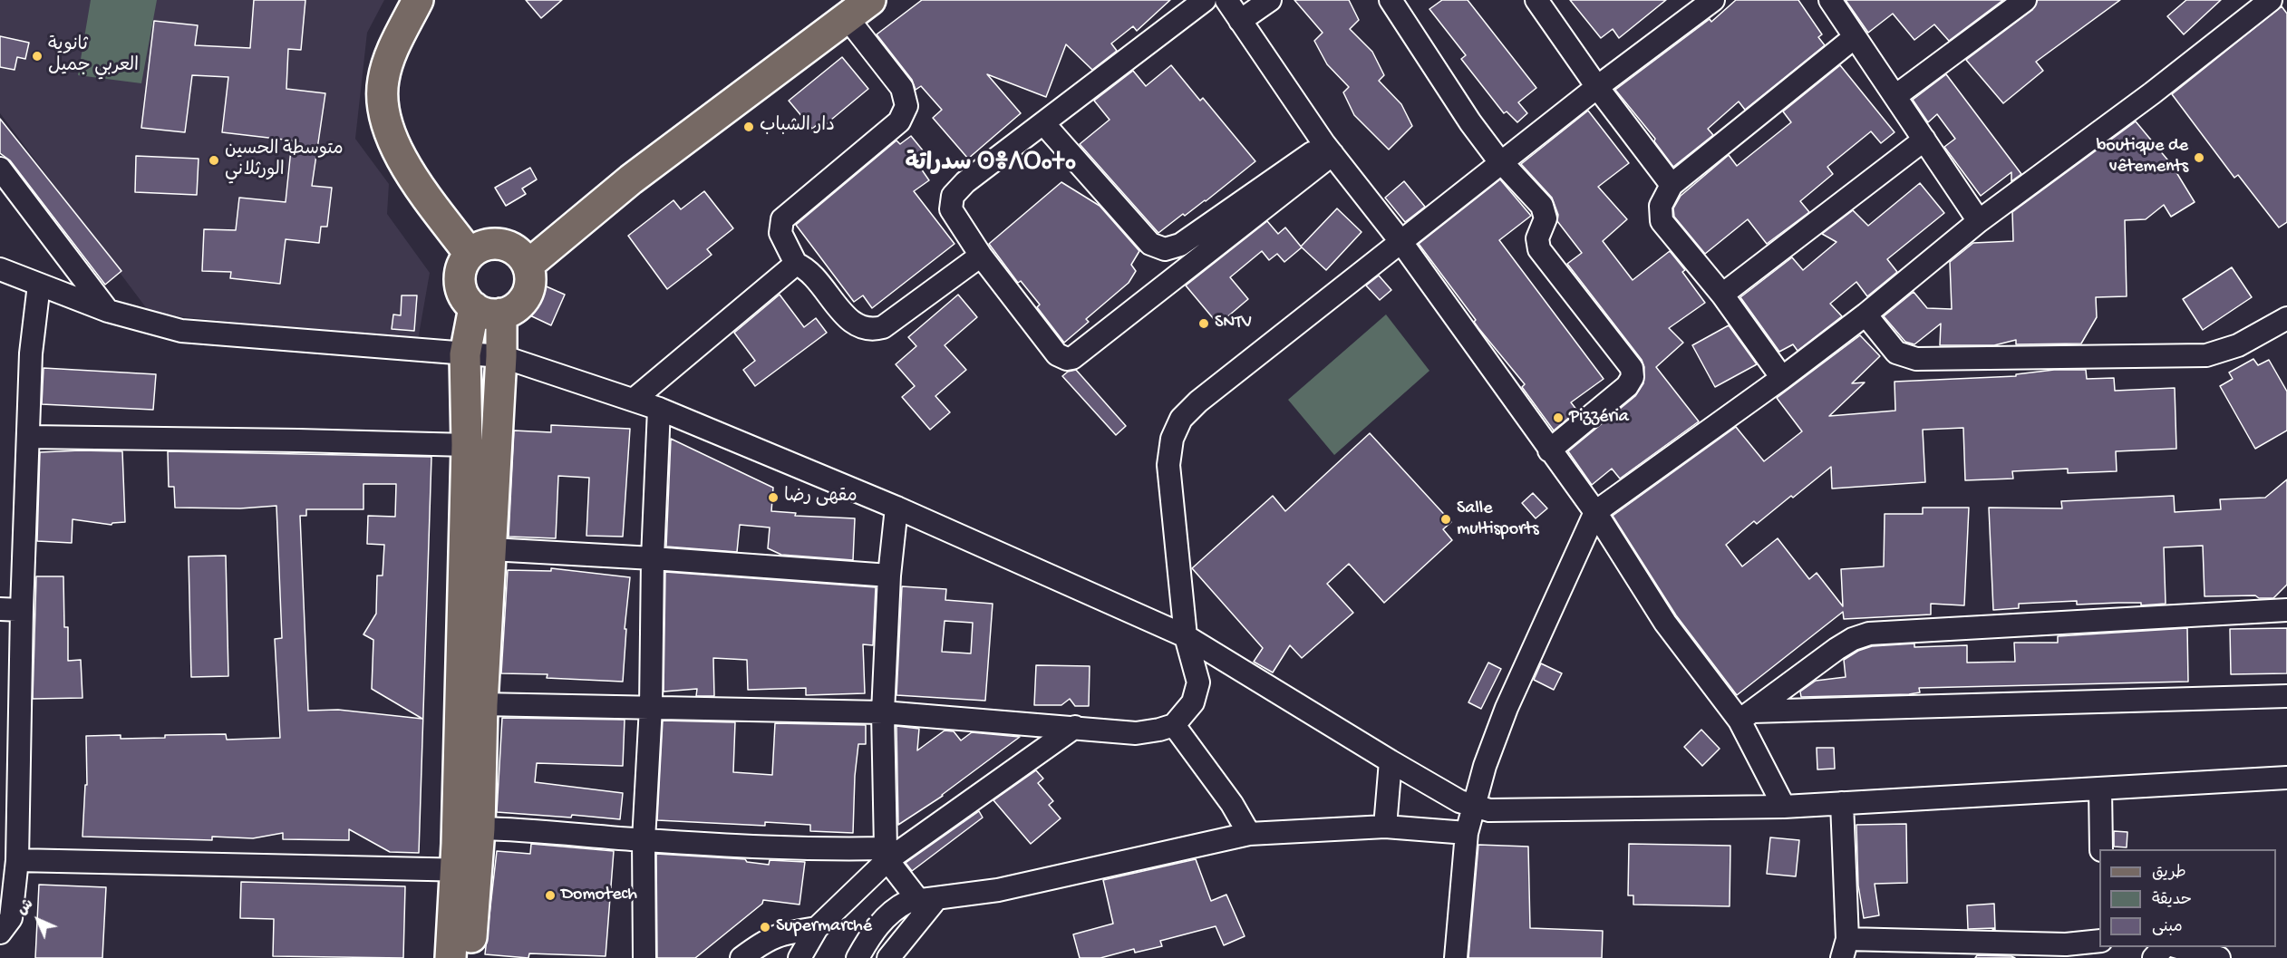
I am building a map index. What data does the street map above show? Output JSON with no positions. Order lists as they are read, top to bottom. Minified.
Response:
{"districts":["سدراتة ⵙⴻⴷⵔⴰⵜⴰ"],"places":["ثانوية العربي جميل","دار الشباب","boutique de vêtements","متوسطة الحسين الورثلاني","SNTV","Pizzéria","مقهى رضا","Salle multisports","Domotech","Supermarché"],"legend":["طريق","حديقة","مبنى"],"north":"top left"}
